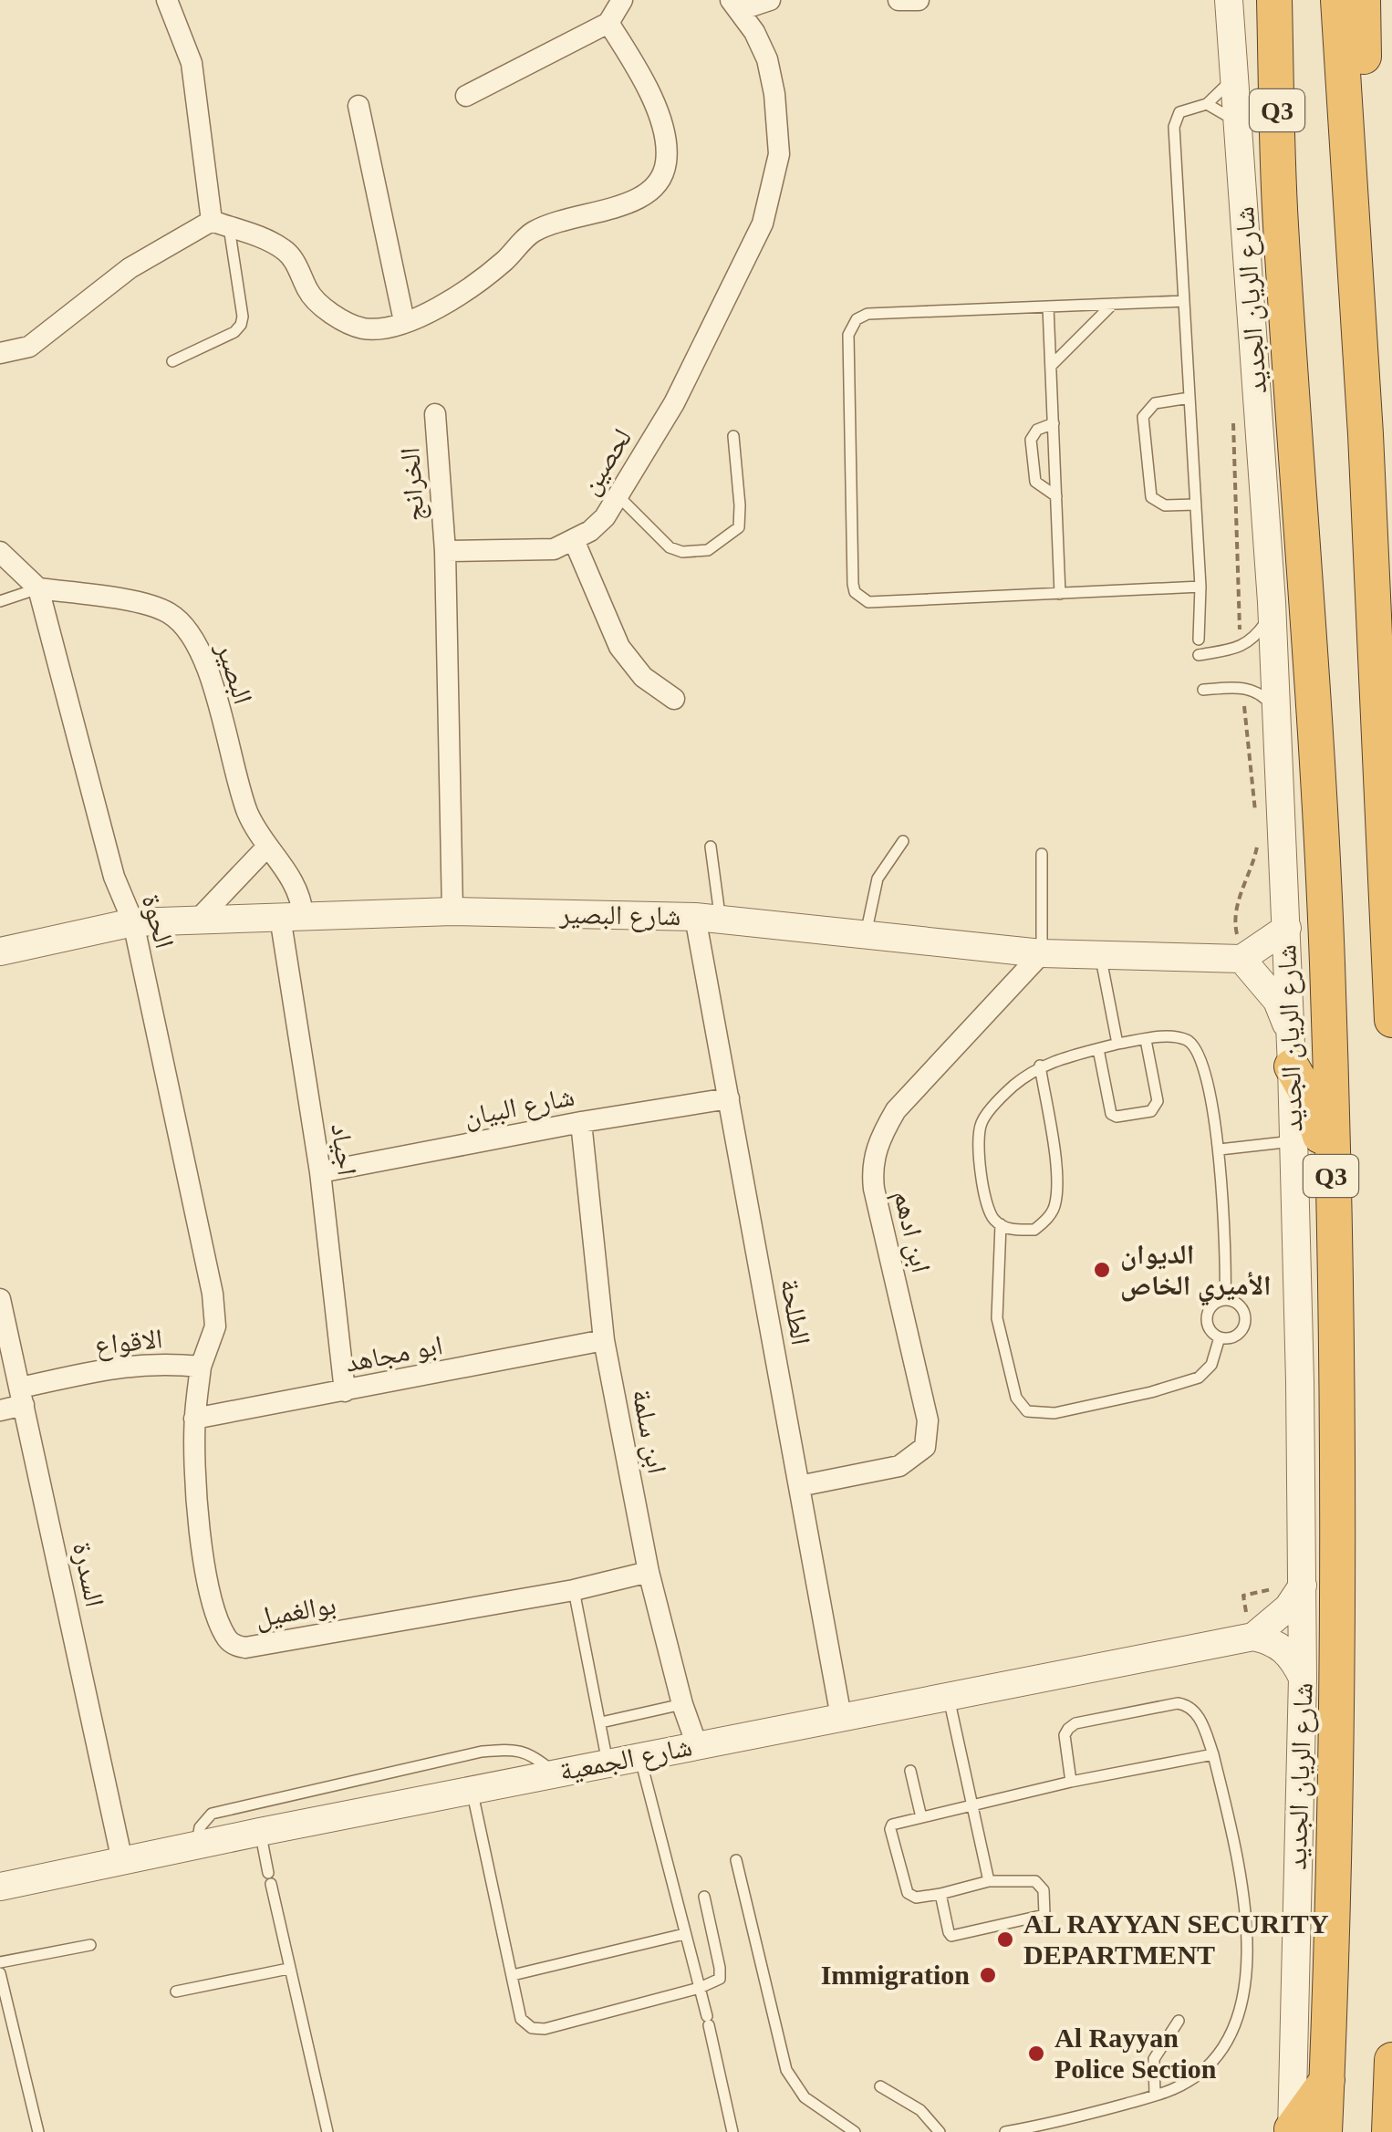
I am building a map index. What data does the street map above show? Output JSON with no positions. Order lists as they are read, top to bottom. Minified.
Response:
{"streets":{"highway":["Q3","شارع الريان الجديد"],"street":["لحصين","الخرانج","البصير","شارع البصير","الحوة","شارع البيان","اجياد","ابن ادهم","الطلحة","الاقواع","ابو مجاهد","ابن سلمة","السدرة","بوالغميل","شارع الجمعية"]},"crossings":[["شارع الريان الجديد","شارع الجمعية"],["البصير","شارع البصير"],["البصير","الحوة"],["البصير","اجياد"],["شارع البصير","الحوة"],["شارع البصير","اجياد"],["شارع البصير","ابن ادهم"],["شارع البصير","الطلحة"],["الحوة","الاقواع"],["شارع البيان","اجياد"],["شارع البيان","الطلحة"],["شارع البيان","ابن سلمة"],["اجياد","ابو مجاهد"],["ابن ادهم","الطلحة"],["الطلحة","شارع الجمعية"],["الاقواع","السدرة"],["الاقواع","بوالغميل"],["ابو مجاهد","ابن سلمة"],["ابو مجاهد","بوالغميل"],["ابن سلمة","بوالغميل"],["ابن سلمة","شارع الجمعية"],["السدرة","شارع الجمعية"]],"places":["الديوان الأميري الخاص","AL RAYYAN SECURITY DEPARTMENT","Immigration","Al Rayyan Police Section"]}
